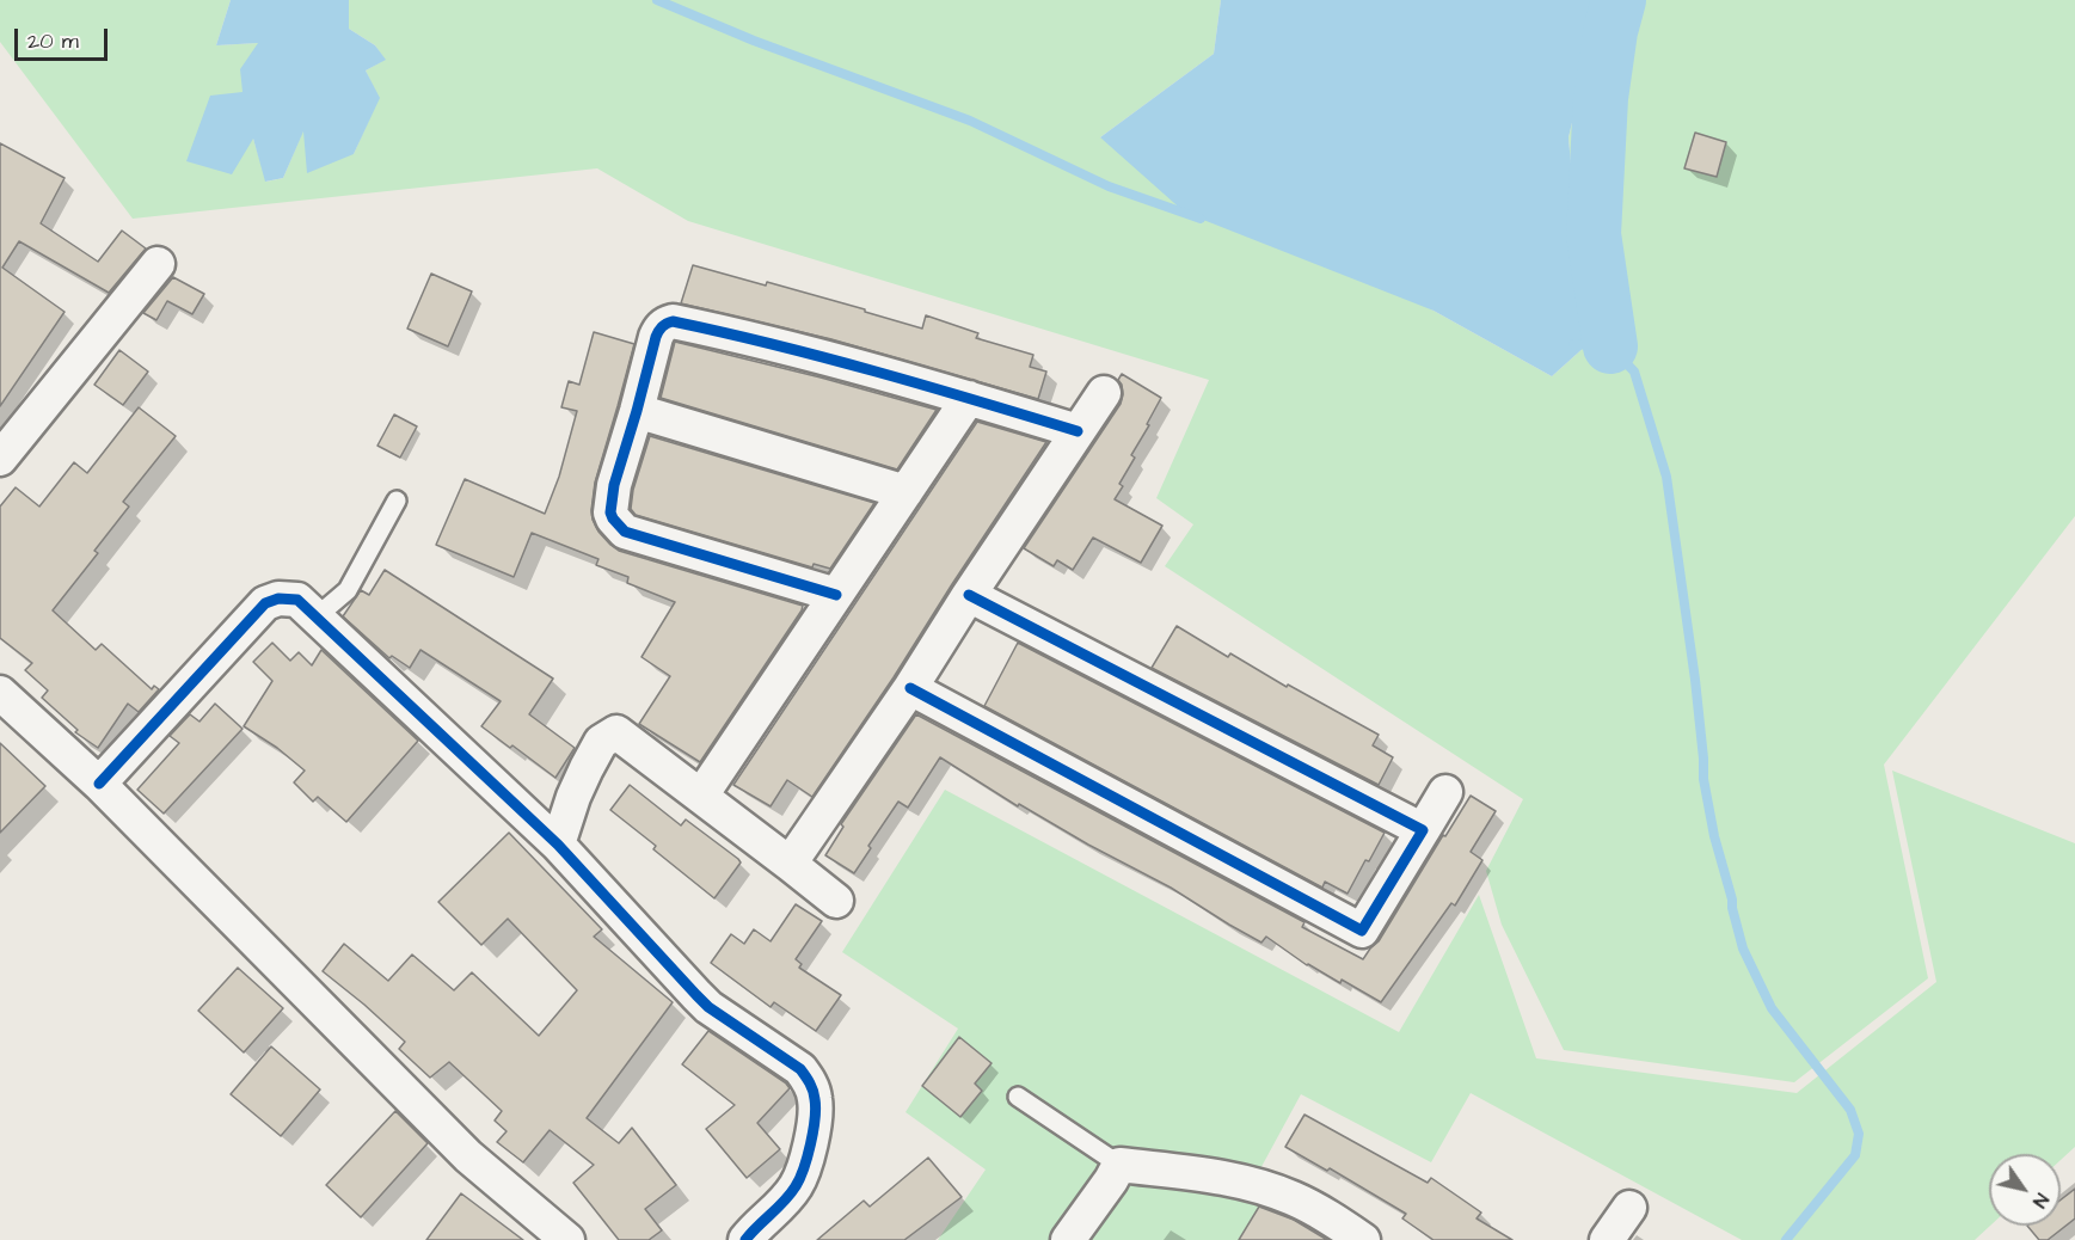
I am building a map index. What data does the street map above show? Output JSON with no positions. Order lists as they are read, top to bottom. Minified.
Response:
{"scale_bar":"20 m","north":"bottom right"}
